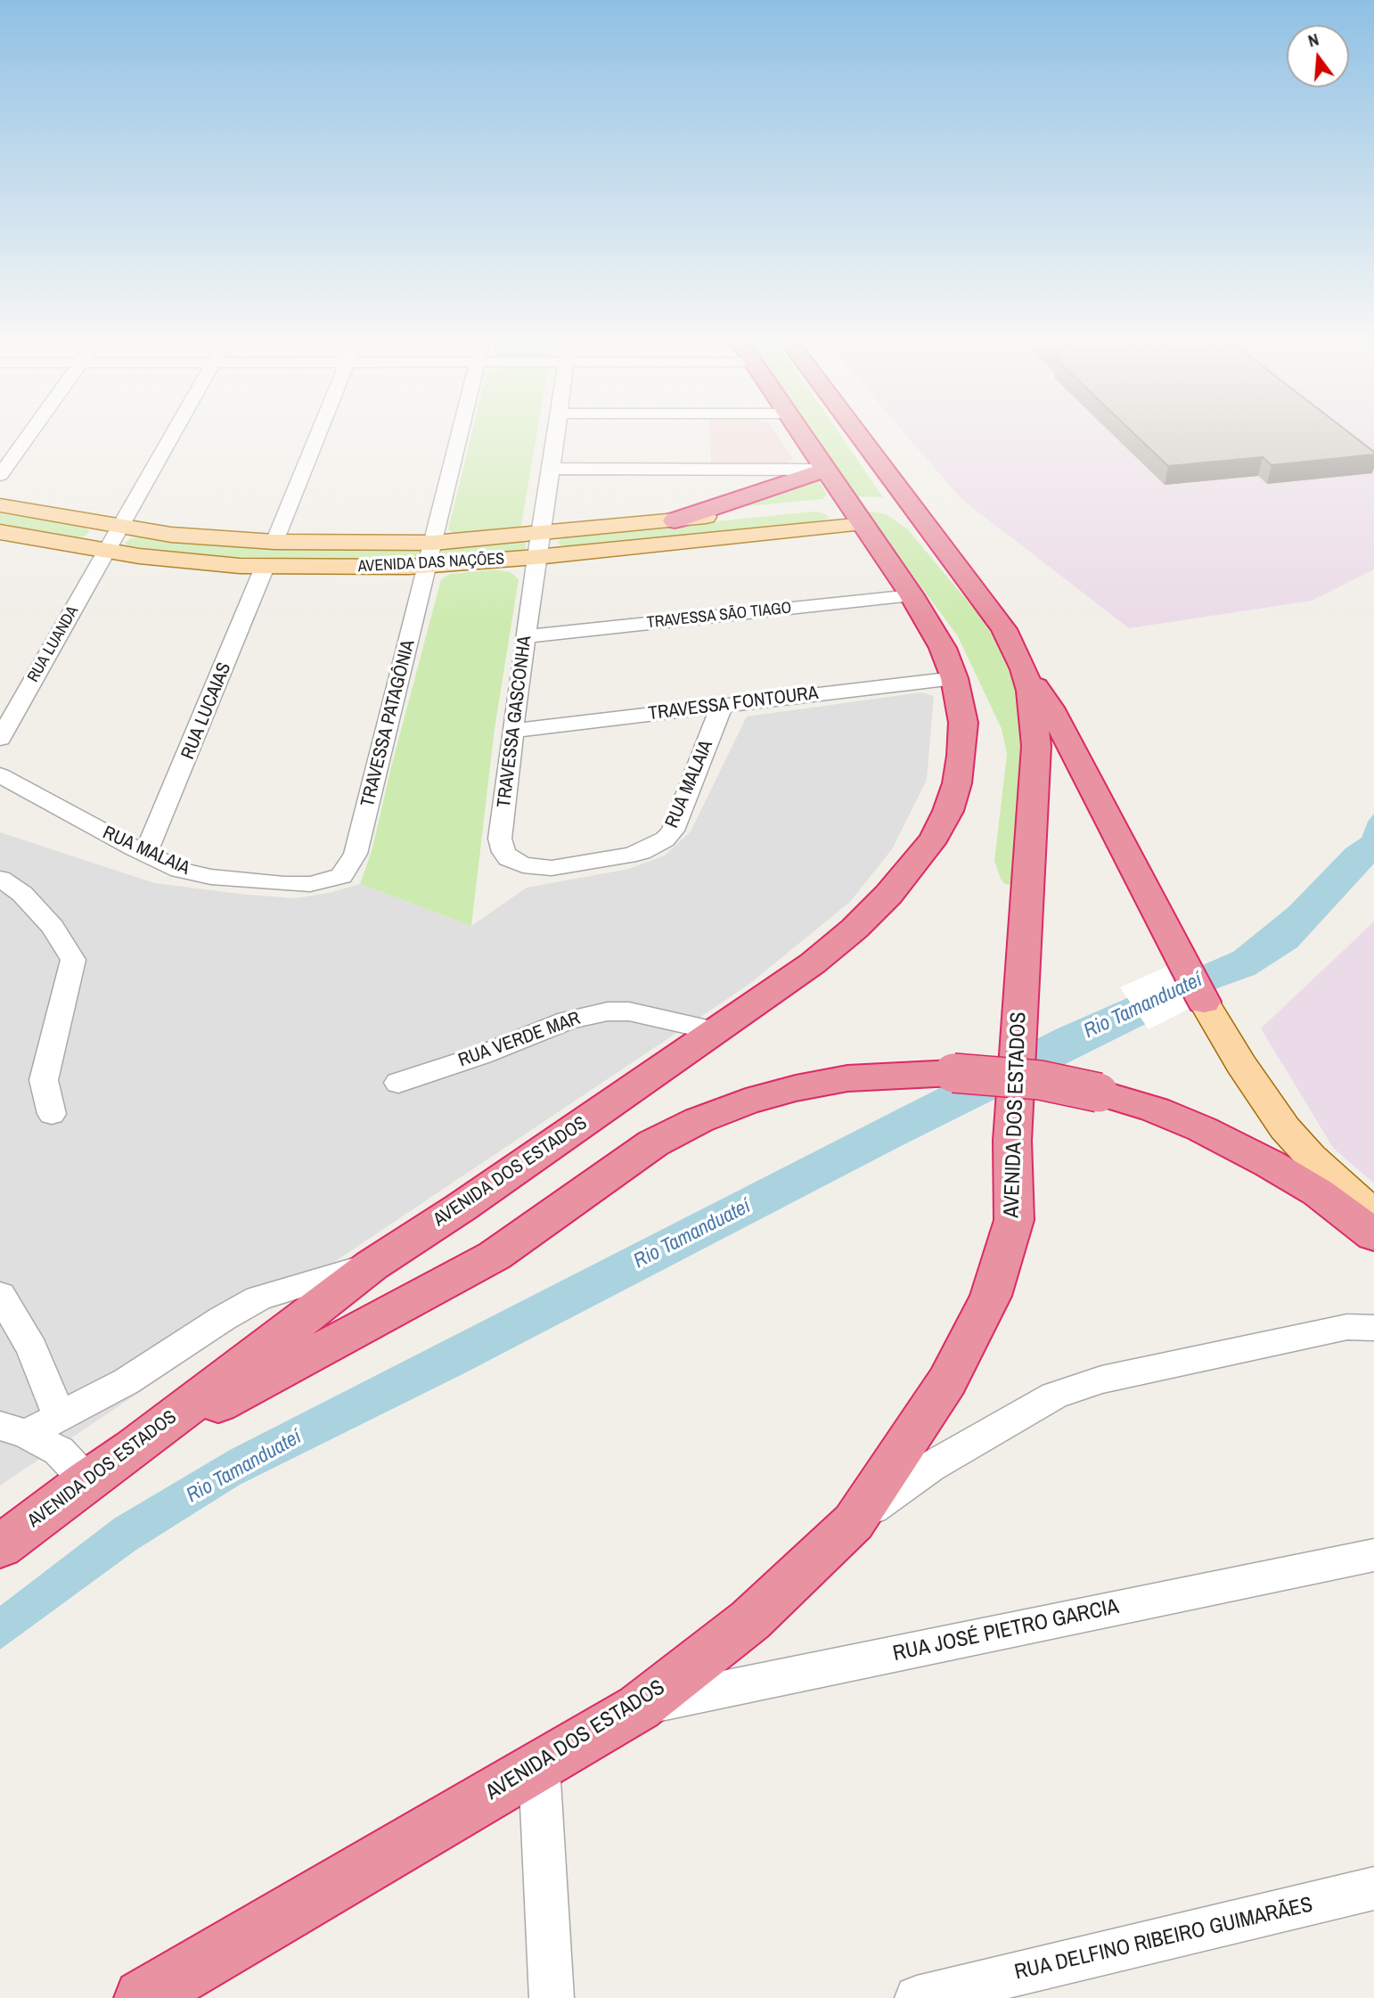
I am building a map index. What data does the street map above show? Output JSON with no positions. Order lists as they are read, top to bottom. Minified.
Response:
{"streets":{"highway":["AVENIDA DOS ESTADOS"],"main road":["AVENIDA DAS NAÇÕES"],"street":["TRAVESSA SÃO TIAGO","RUA LUANDA","TRAVESSA FONTOURA","RUA LUCAIAS","TRAVESSA GASCONHA","TRAVESSA PATAGÔNIA","RUA MALAIA","RUA VERDE MAR","RUA JOSÉ PIETRO GARCIA","RUA DELFINO RIBEIRO GUIMARÃES"]},"crossings":[["AVENIDA DAS NAÇÕES","RUA LUANDA"],["AVENIDA DAS NAÇÕES","RUA LUCAIAS"],["AVENIDA DAS NAÇÕES","TRAVESSA GASCONHA"],["AVENIDA DAS NAÇÕES","TRAVESSA PATAGÔNIA"],["AVENIDA DAS NAÇÕES","AVENIDA DOS ESTADOS"],["TRAVESSA SÃO TIAGO","TRAVESSA GASCONHA"],["TRAVESSA SÃO TIAGO","AVENIDA DOS ESTADOS"],["TRAVESSA FONTOURA","TRAVESSA GASCONHA"],["TRAVESSA FONTOURA","RUA MALAIA"],["TRAVESSA FONTOURA","AVENIDA DOS ESTADOS"],["RUA LUCAIAS","RUA MALAIA"],["TRAVESSA GASCONHA","RUA MALAIA"],["TRAVESSA PATAGÔNIA","RUA MALAIA"],["RUA VERDE MAR","AVENIDA DOS ESTADOS"],["AVENIDA DOS ESTADOS","RUA JOSÉ PIETRO GARCIA"]],"water":["Rio Tamanduateí"],"north":"top"}
